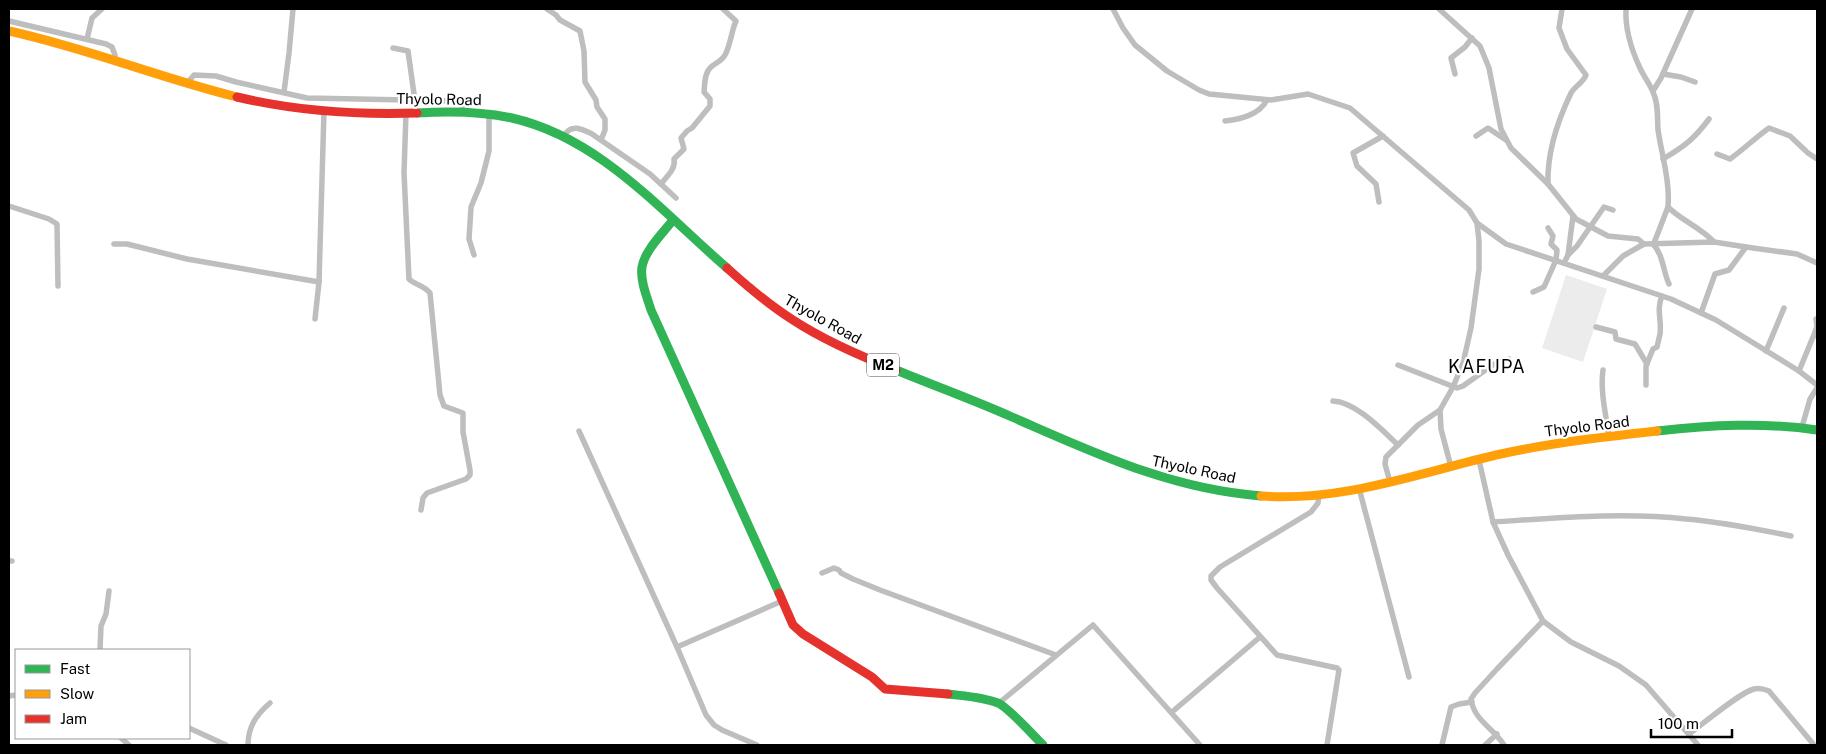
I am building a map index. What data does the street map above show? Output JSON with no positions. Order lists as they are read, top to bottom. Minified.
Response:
{"streets":{"main road":["Thyolo Road","M2"]},"districts":["KAFUPA"],"legend":["Fast","Slow","Jam"],"scale_bar":"100 m"}
